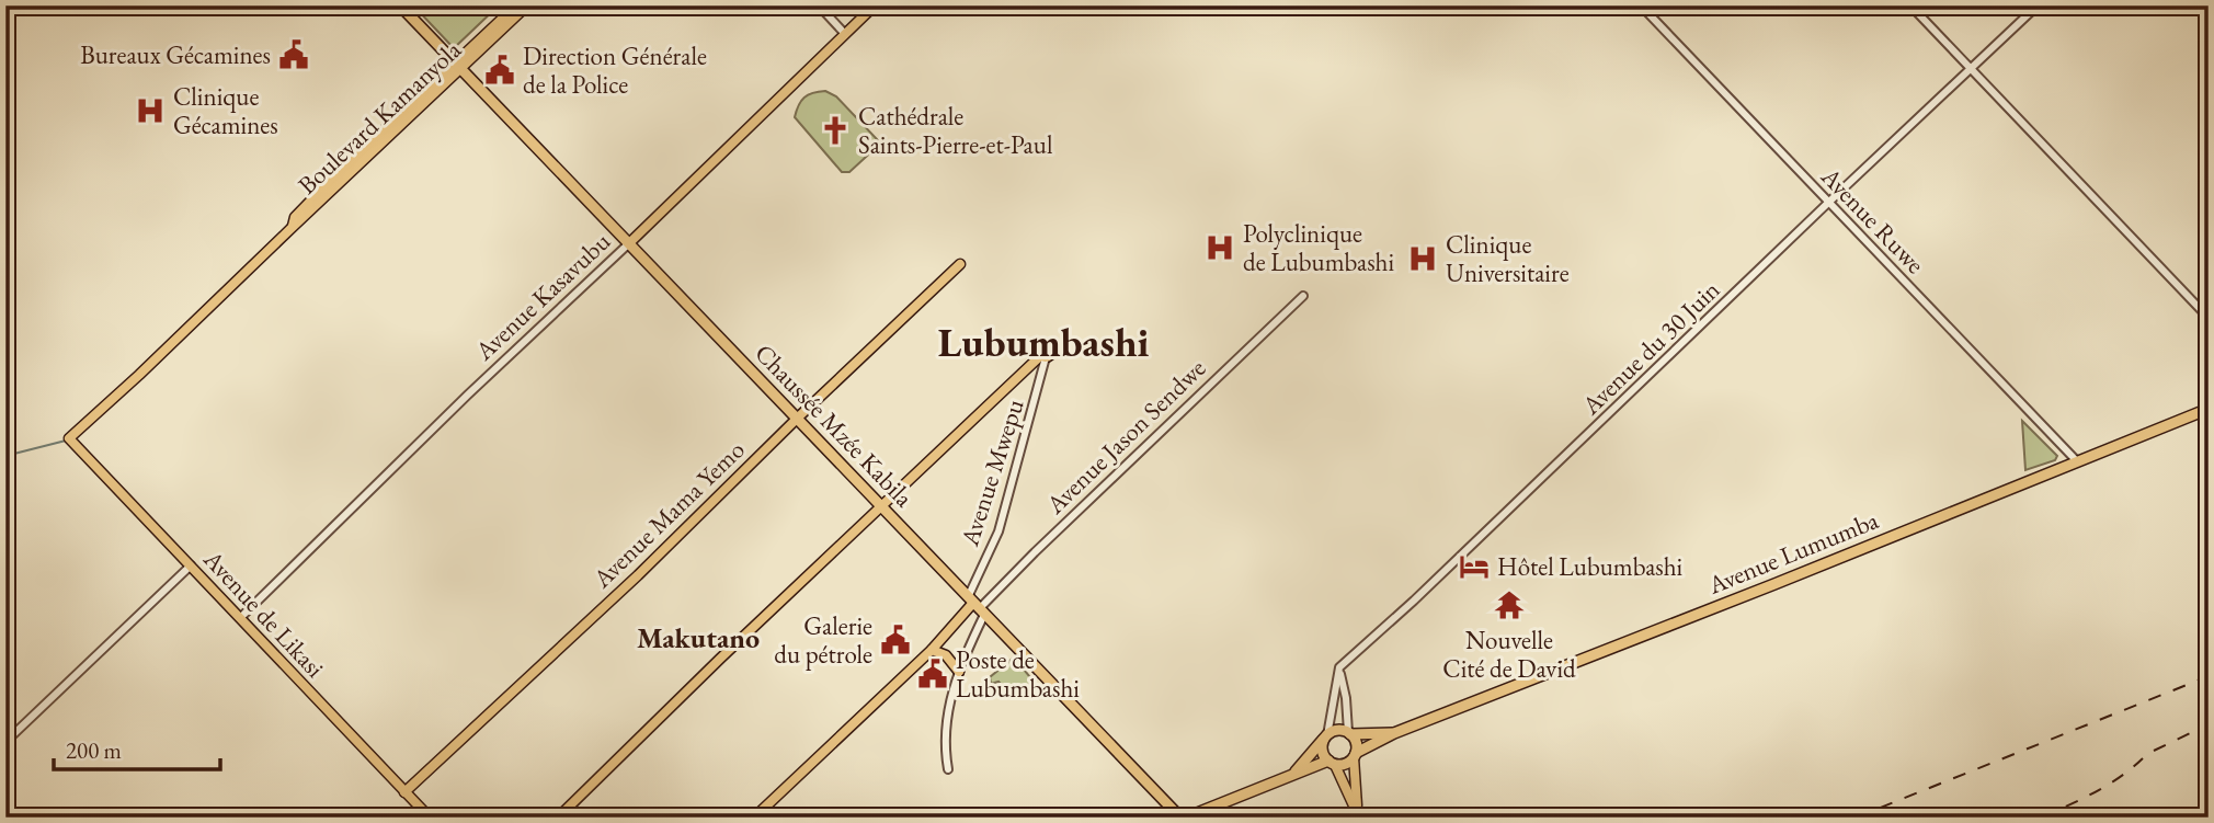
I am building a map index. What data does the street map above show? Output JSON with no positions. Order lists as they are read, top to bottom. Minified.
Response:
{"streets":{"highway":["Chaussée Mzée Kabila","Avenue Lumumba"],"main road":["Boulevard Kamanyola","Avenue Kasavubu","Avenue Jason Sendwe","Avenue Mama Yemo","Avenue de Likasi"],"street":["Avenue Ruwe","Avenue du 30 Juin","Avenue Mwepu"]},"crossings":[["Boulevard Kamanyola","Chaussée Mzée Kabila"],["Boulevard Kamanyola","Avenue de Likasi"],["Avenue Ruwe","Avenue du 30 Juin"],["Avenue Ruwe","Avenue Lumumba"],["Avenue Kasavubu","Chaussée Mzée Kabila"],["Avenue Kasavubu","Avenue de Likasi"],["Chaussée Mzée Kabila","Avenue Jason Sendwe"],["Chaussée Mzée Kabila","Avenue Mwepu"],["Chaussée Mzée Kabila","Avenue Mama Yemo"],["Chaussée Mzée Kabila","Avenue Lumumba"],["Avenue Jason Sendwe","Avenue Mwepu"],["Avenue Mama Yemo","Avenue de Likasi"]],"districts":["Lubumbashi","Makutano"],"places":{"public building":["Bureaux Gécamines","Direction Générale de la Police","Galerie du pétrole","Poste de Lubumbashi"],"hospital":["Clinique Gécamines","Polyclinique de Lubumbashi","Clinique Universitaire"],"church":["Cathédrale Saints-Pierre-et-Paul"],"hotel":["Hôtel Lubumbashi"],"temple":["Nouvelle Cité de David"]},"scale_bar":"200 m"}
